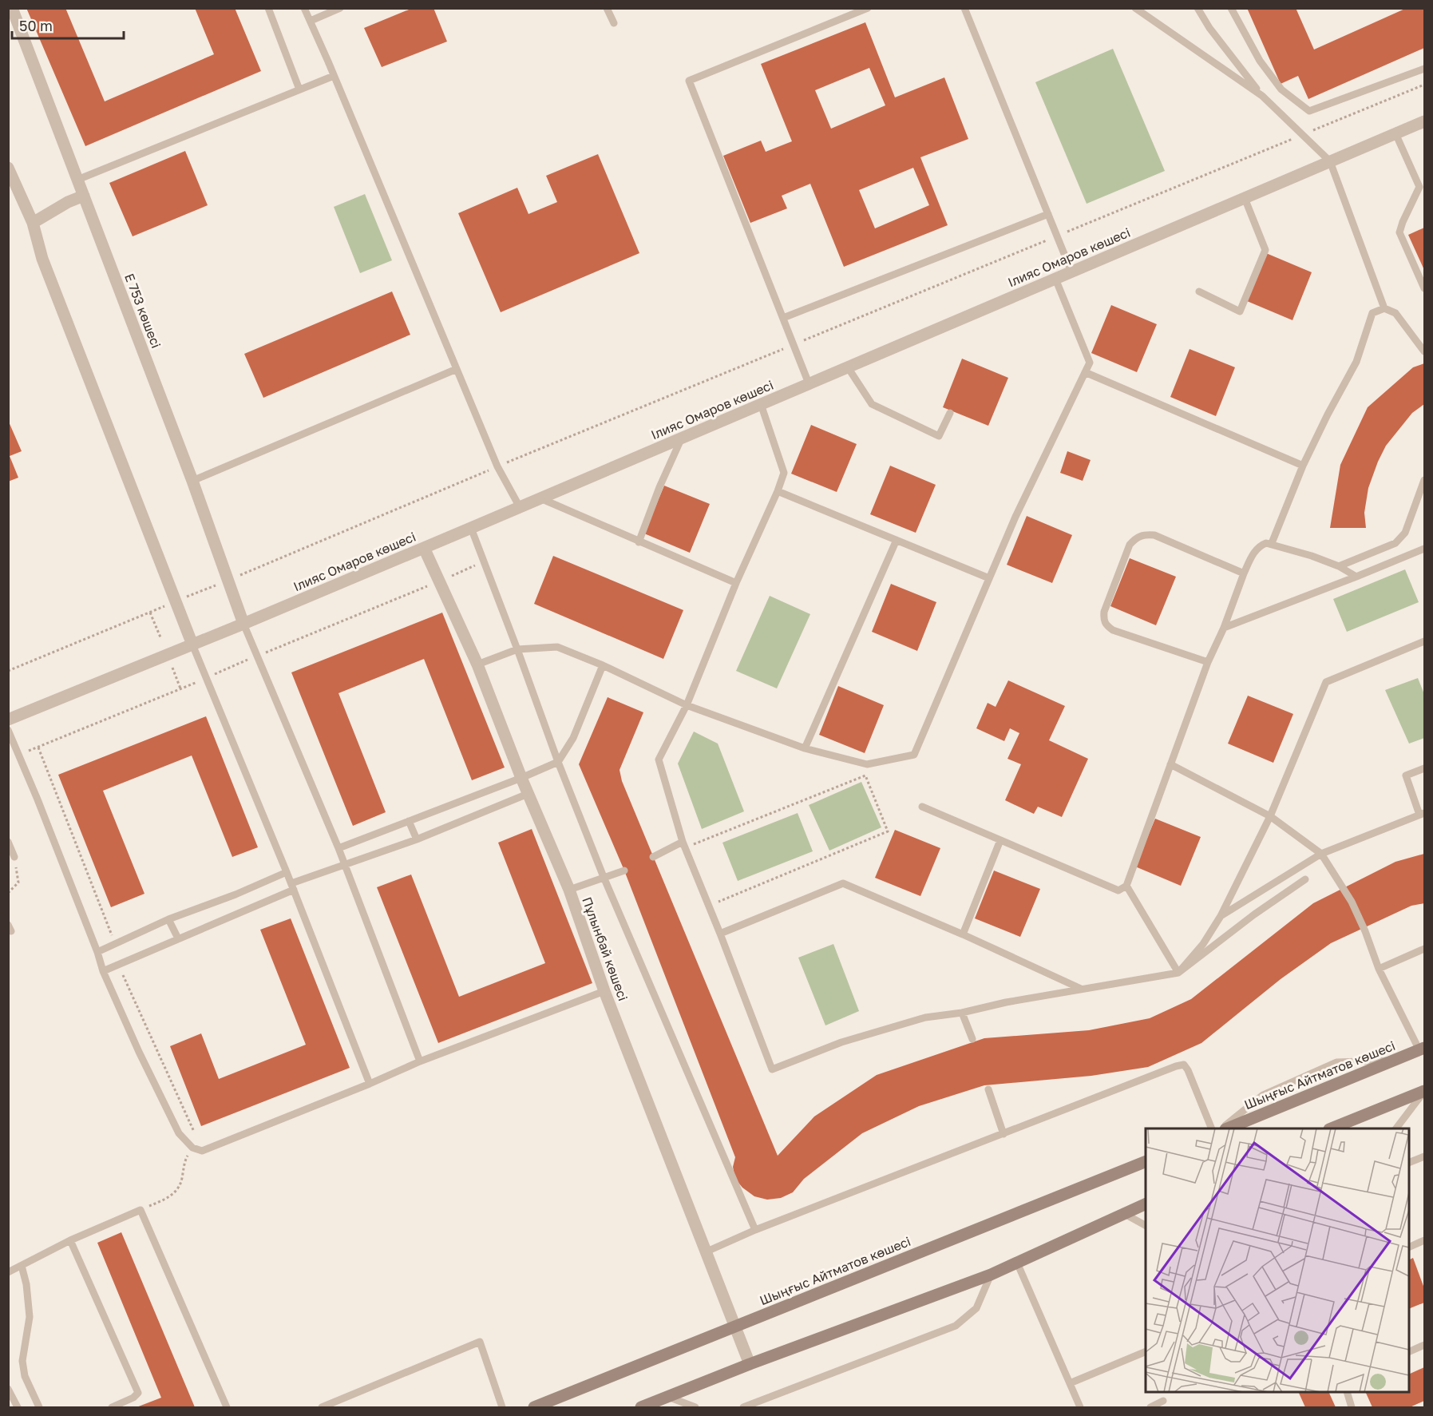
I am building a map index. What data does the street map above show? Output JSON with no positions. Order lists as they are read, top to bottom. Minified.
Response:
{"streets":{"main road":["Шыңғыс Айтматов көшесі"],"street":["Ілияс Омаров көшесі","Е 753 көшесі","Пұлынбай көшесі"]},"crossings":[["Ілияс Омаров көшесі","Е 753 көшесі"],["Ілияс Омаров көшесі","Пұлынбай көшесі"],["Пұлынбай көшесі","Шыңғыс Айтматов көшесі"]],"scale_bar":"50 m"}
